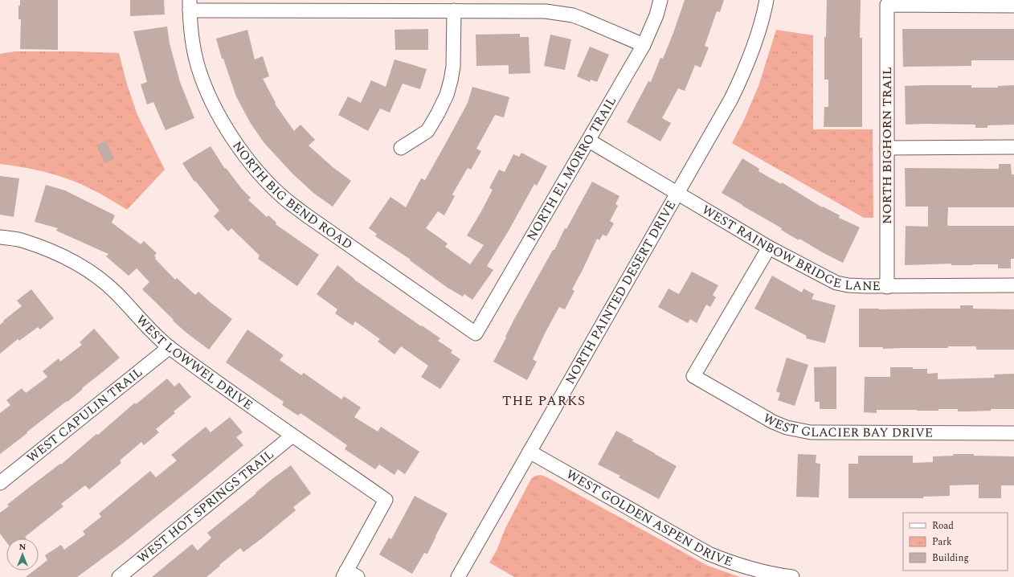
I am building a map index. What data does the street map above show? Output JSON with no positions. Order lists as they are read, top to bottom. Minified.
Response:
{"streets":{"street":["NORTH BIGHORN TRAIL","NORTH EL MORRO TRAIL","NORTH BIG BEND ROAD","WEST RAINBOW BRIDGE LANE","NORTH PAINTED DESERT DRIVE","WEST LOWWEL DRIVE","WEST CAPULIN TRAIL","WEST GLACIER BAY DRIVE","WEST HOT SPRINGS TRAIL","WEST GOLDEN ASPEN DRIVE"]},"crossings":[["NORTH BIGHORN TRAIL","WEST RAINBOW BRIDGE LANE"],["NORTH EL MORRO TRAIL","NORTH BIG BEND ROAD"],["NORTH EL MORRO TRAIL","WEST RAINBOW BRIDGE LANE"],["WEST RAINBOW BRIDGE LANE","NORTH PAINTED DESERT DRIVE"],["WEST RAINBOW BRIDGE LANE","WEST GLACIER BAY DRIVE"],["NORTH PAINTED DESERT DRIVE","WEST GOLDEN ASPEN DRIVE"],["WEST LOWWEL DRIVE","WEST CAPULIN TRAIL"],["WEST LOWWEL DRIVE","WEST HOT SPRINGS TRAIL"]],"districts":["THE PARKS"],"legend":["Road","Park","Building"],"north":"top"}
